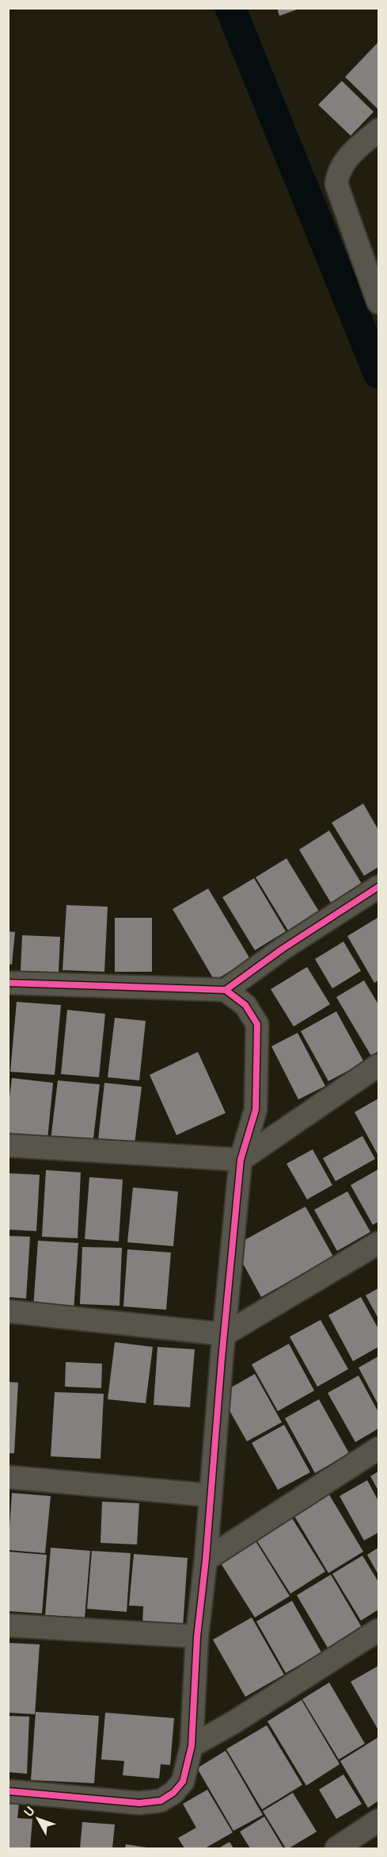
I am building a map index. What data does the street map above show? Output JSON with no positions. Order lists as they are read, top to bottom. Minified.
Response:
{"north":"top left"}
